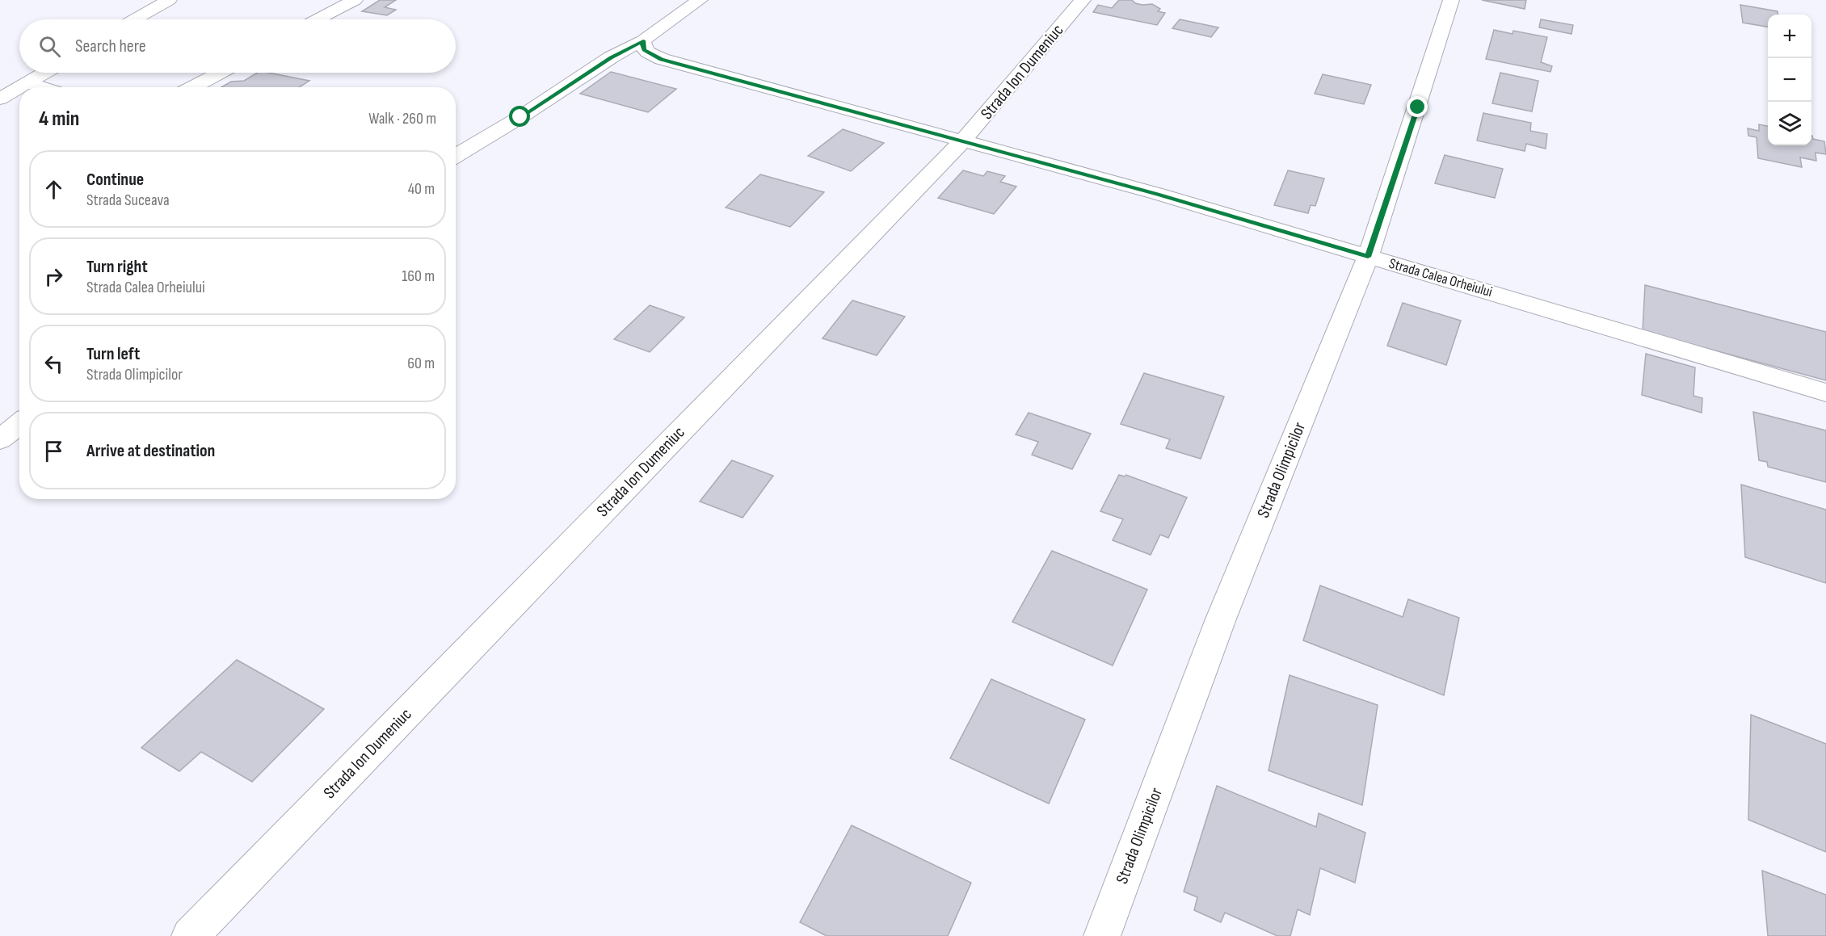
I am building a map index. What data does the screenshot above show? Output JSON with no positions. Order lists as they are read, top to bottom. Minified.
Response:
{"streets":{"street":["Strada Ion Dumeniuc","Strada Calea Orheiului","Strada Olimpicilor"]},"crossings":[["Strada Ion Dumeniuc","Strada Calea Orheiului"],["Strada Calea Orheiului","Strada Olimpicilor"]],"page":{"map_buttons":["+","−"],"search":"Search here","heading":["4 min","Walk · 260 m"],"list":[["Continue","Strada Suceava","40 m"],["Turn right","Strada Calea Orheiului","160 m"],["Turn left","Strada Olimpicilor","60 m"],"Arrive at destination"]}}
